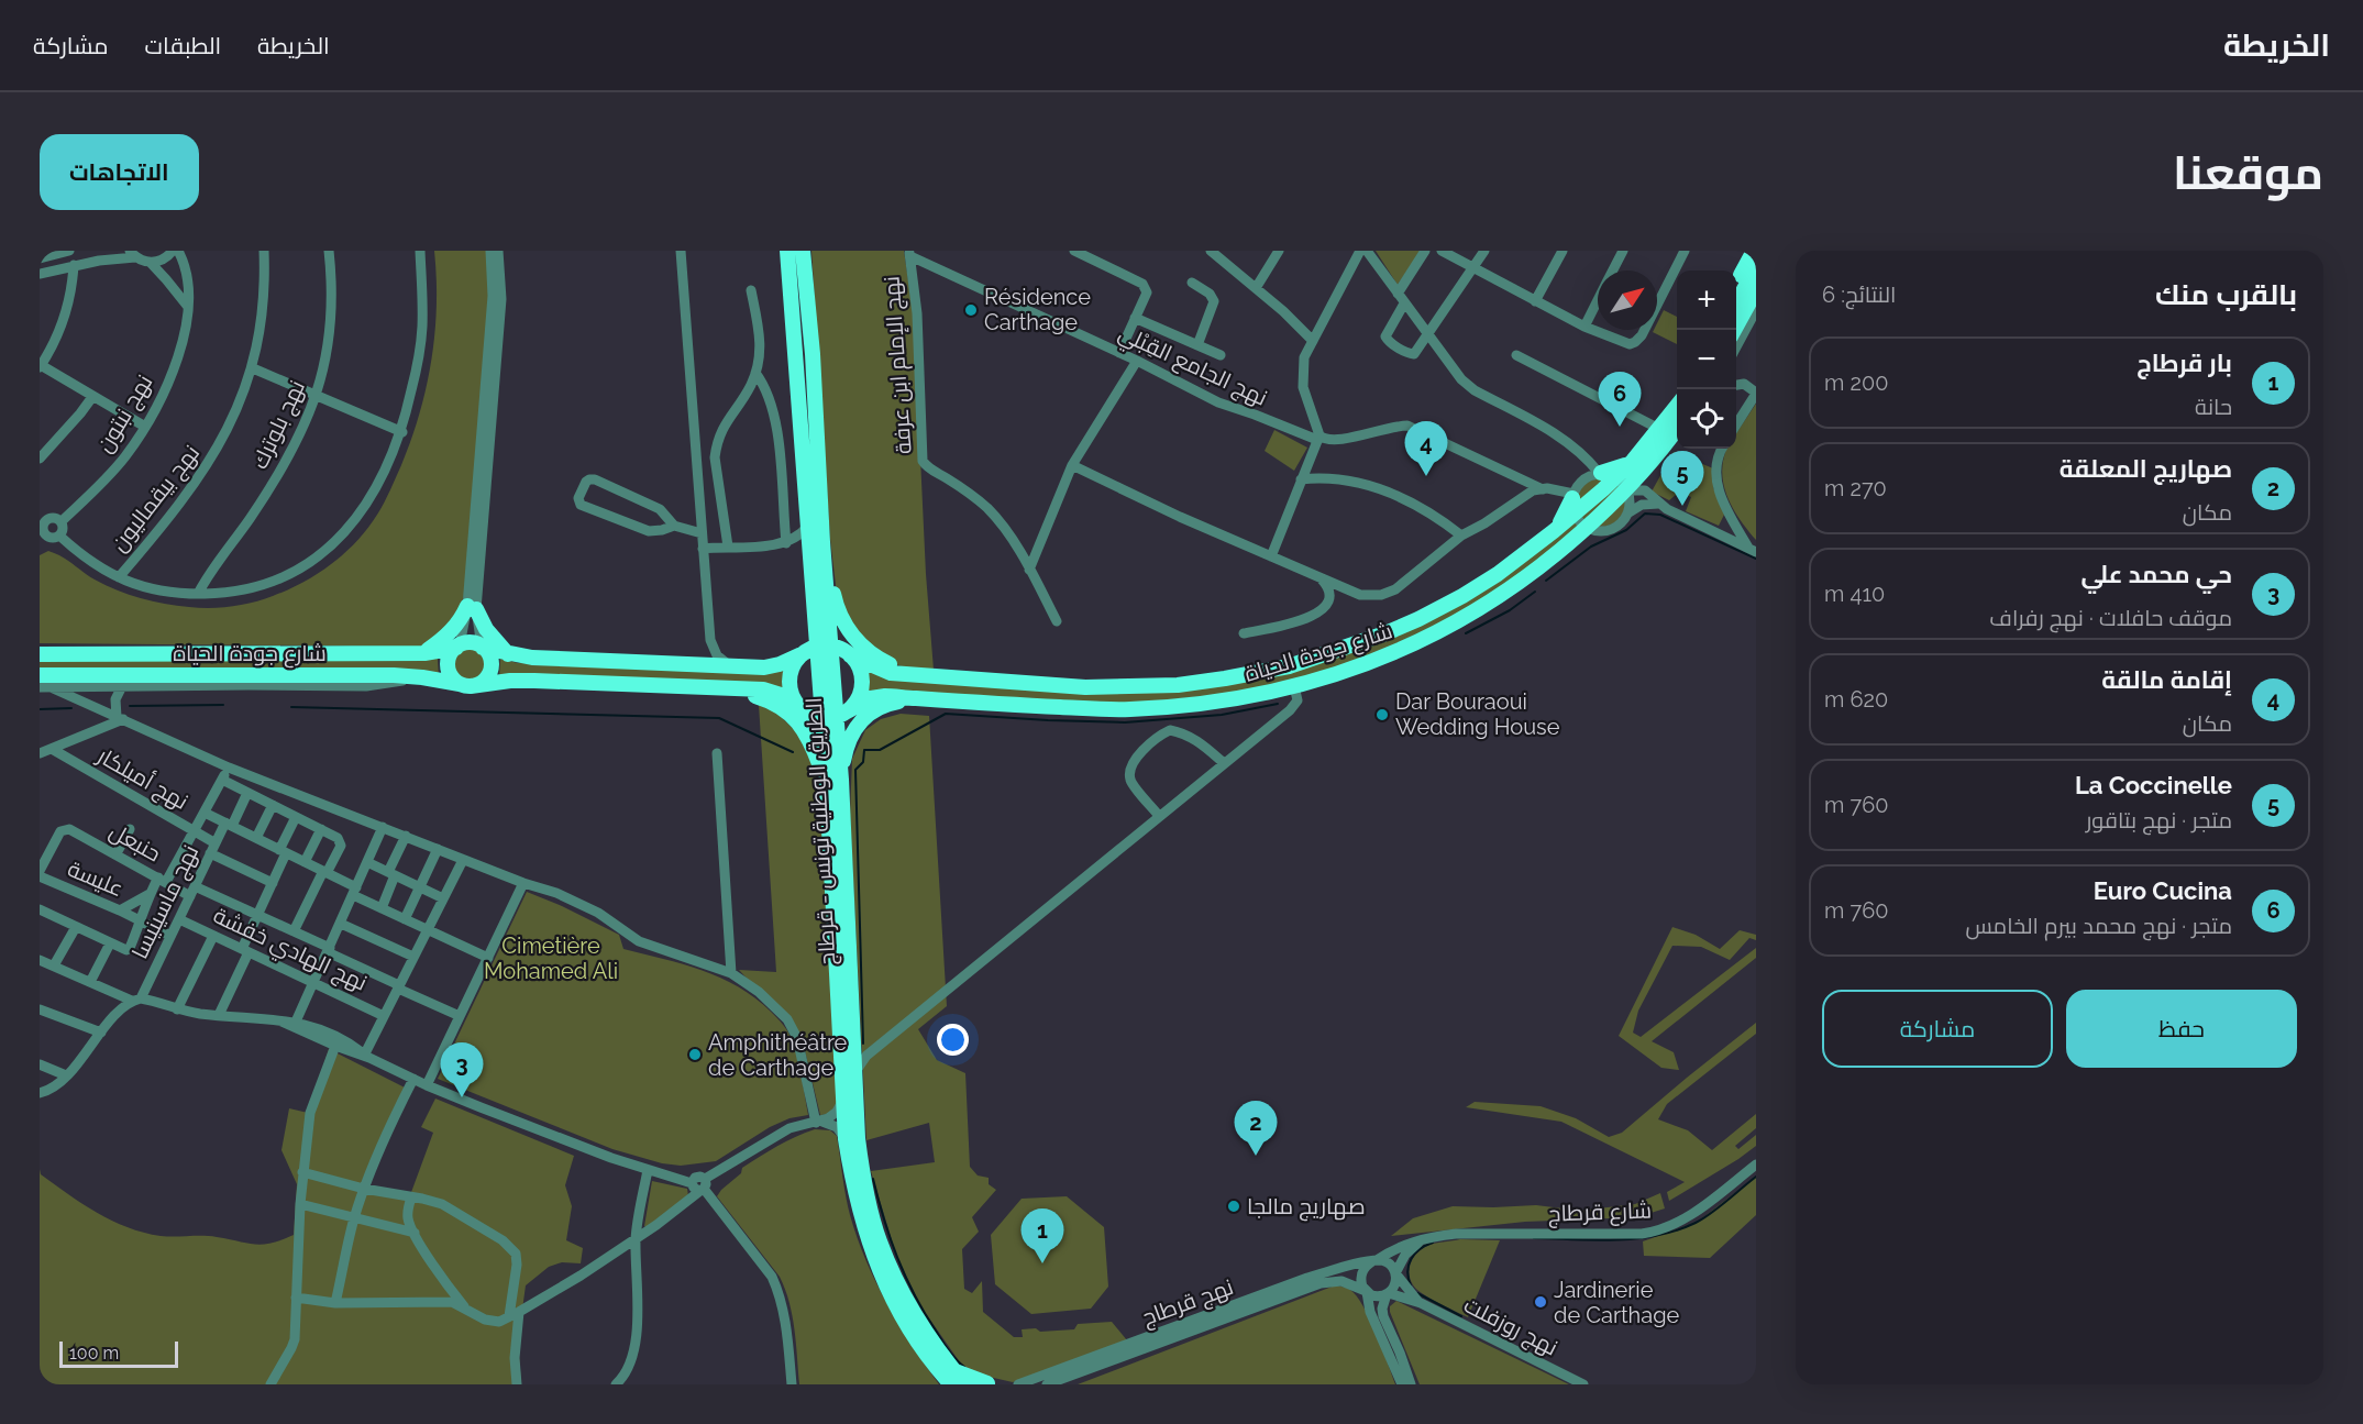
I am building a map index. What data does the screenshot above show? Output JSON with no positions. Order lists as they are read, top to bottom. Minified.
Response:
{"streets":{"highway":["شارع جودة الحياة","الطريق الوطنية تونس - قرطاج"],"street":["نهج الإمام ابن عرفة","نهج الجامع القِبْلي","نهج نبتون","نهج بلوترك","نهج بيقماليون","نهج أميلكار","حنبعل","عليسة","نهج ماسينيسا","نهج الهادي خفشة","شارع قرطاج","نهج قرطاج","نهج روزفلت"]},"crossings":[["نهج الإمام ابن عرفة","نهج الجامع القِبْلي"],["شارع جودة الحياة","الطريق الوطنية تونس - قرطاج"],["نهج أميلكار","نهج ماسينيسا"],["حنبعل","نهج ماسينيسا"],["عليسة","نهج ماسينيسا"],["نهج ماسينيسا","نهج الهادي خفشة"],["شارع قرطاج","نهج قرطاج"],["شارع قرطاج","نهج روزفلت"],["نهج قرطاج","نهج روزفلت"]],"parks":["Cimetière Mohamed Ali"],"places":["Résidence Carthage","Dar Bouraoui Wedding House","Amphithéâtre de Carthage","صهاريج مالجا","Jardinerie de Carthage"],"scale_bar":"100 m","north":"top right","page":{"header":"الخريطة","nav":["الخريطة","الطبقات","مشاركة"],"title":"موقعنا","buttons":["الاتجاهات",["حفظ","مشاركة"]],"heading":["بالقرب منك","النتائج: 6"],"map_buttons":["+","−"],"list":[{"mark":"1","name":"بار قرطاج","note":"حانة","value":"200 m"},{"mark":"2","name":"صهاريج المعلقة","note":"مكان","value":"270 m"},{"mark":"3","name":"حي محمد علي","note":"موقف حافلات · نهج رفراف","value":"410 m"},{"mark":"4","name":"إقامة مالقة","note":"مكان","value":"620 m"},{"mark":"5","name":"La Coccinelle","note":"متجر · نهج بتاقور","value":"760 m"},{"mark":"6","name":"Euro Cucina","note":"متجر · نهج محمد بيرم الخامس","value":"760 m"}],"pins":["6","4","5","3","2","1"],"scale":"100 m"}}
